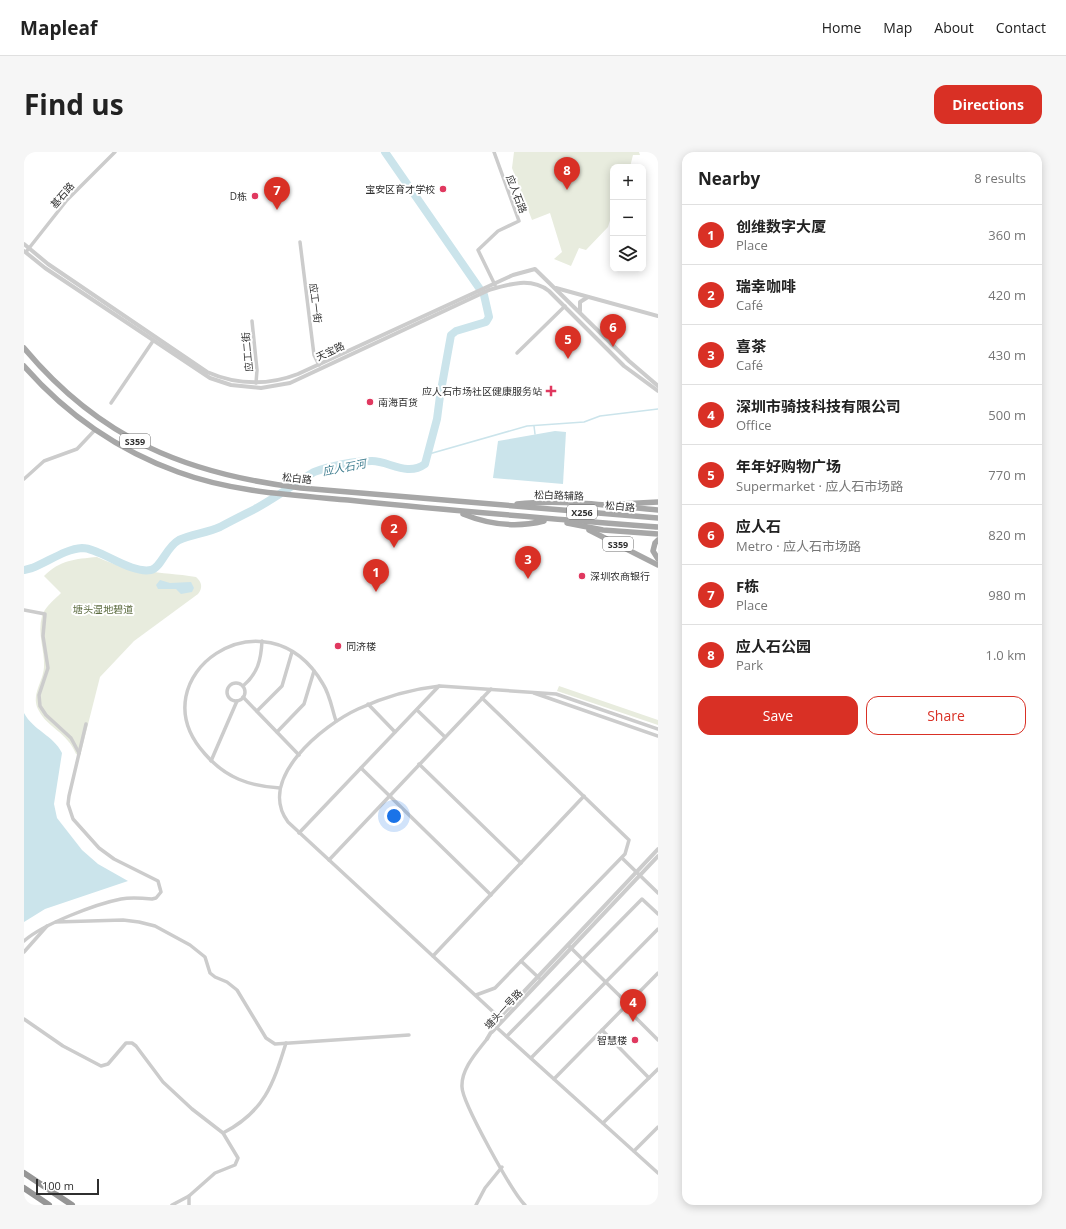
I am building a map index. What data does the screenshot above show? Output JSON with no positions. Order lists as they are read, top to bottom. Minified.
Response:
{"streets":{"main road":["S359","松白路","松白路辅路","X256"],"street":["应人石路","基石路","应工一街","天宝路","应工二街","塘头一号路"]},"crossings":[["应人石路","天宝路"],["基石路","天宝路"],["应工一街","天宝路"],["天宝路","应工二街"],["S359","松白路"],["S359","松白路辅路"],["松白路","松白路辅路"]],"water":["应人石河"],"parks":["塘头湿地碧道"],"places":{"other":["宝安区育才学校","D栋","南海百货","深圳农商银行","同济楼","智慧楼"],"health":["应人石市场社区健康服务站"]},"scale_bar":"100 m","page":{"header":"Mapleaf","nav":["Home","Map","About","Contact"],"title":"Find us","buttons":["Directions",["Save","Share"]],"heading":["Nearby","8 results"],"pins":["8","7","6","5","2","3","1","4"],"map_buttons":["+","−"],"list":[{"mark":"1","name":"创维数字大厦","note":"Place","value":"360 m"},{"mark":"2","name":"瑞幸咖啡","note":"Café","value":"420 m"},{"mark":"3","name":"喜茶","note":"Café","value":"430 m"},{"mark":"4","name":"深圳市骑技科技有限公司","note":"Office","value":"500 m"},{"mark":"5","name":"年年好购物广场","note":"Supermarket · 应人石市场路","value":"770 m"},{"mark":"6","name":"应人石","note":"Metro · 应人石市场路","value":"820 m"},{"mark":"7","name":"F栋","note":"Place","value":"980 m"},{"mark":"8","name":"应人石公园","note":"Park","value":"1.0 km"}],"scale":"100 m"}}
